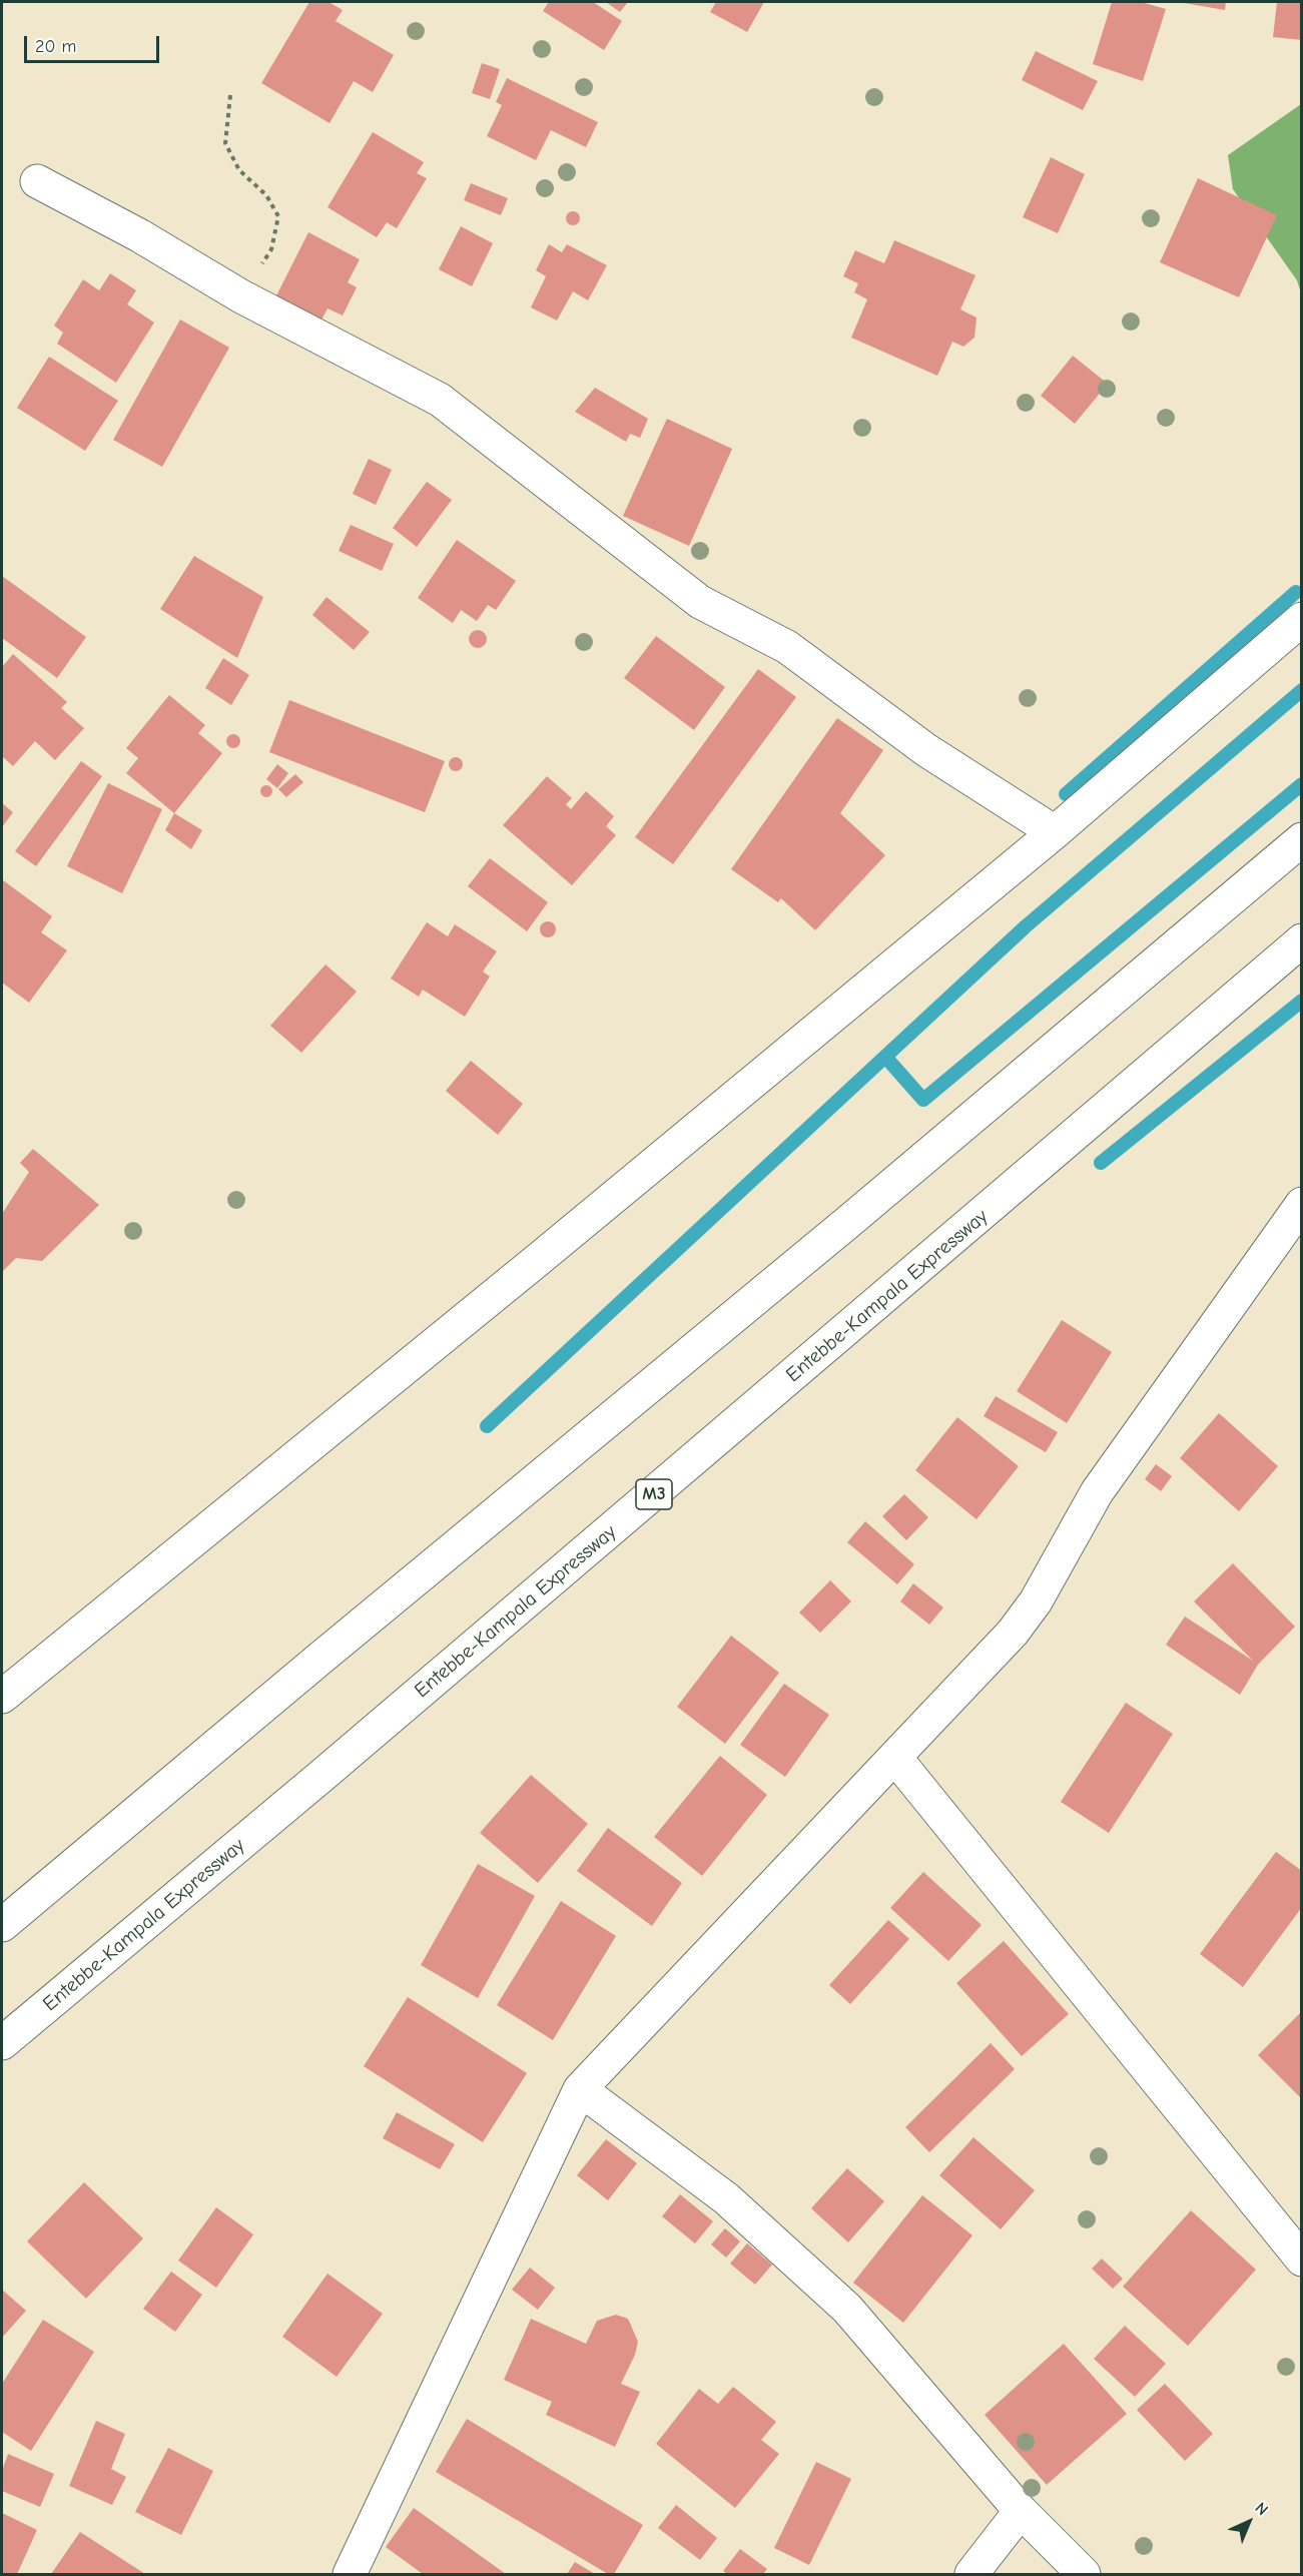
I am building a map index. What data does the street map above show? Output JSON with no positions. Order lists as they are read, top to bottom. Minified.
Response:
{"streets":{"main road":["Entebbe-Kampala Expressway","M3"]},"scale_bar":"20 m","north":"top right"}
